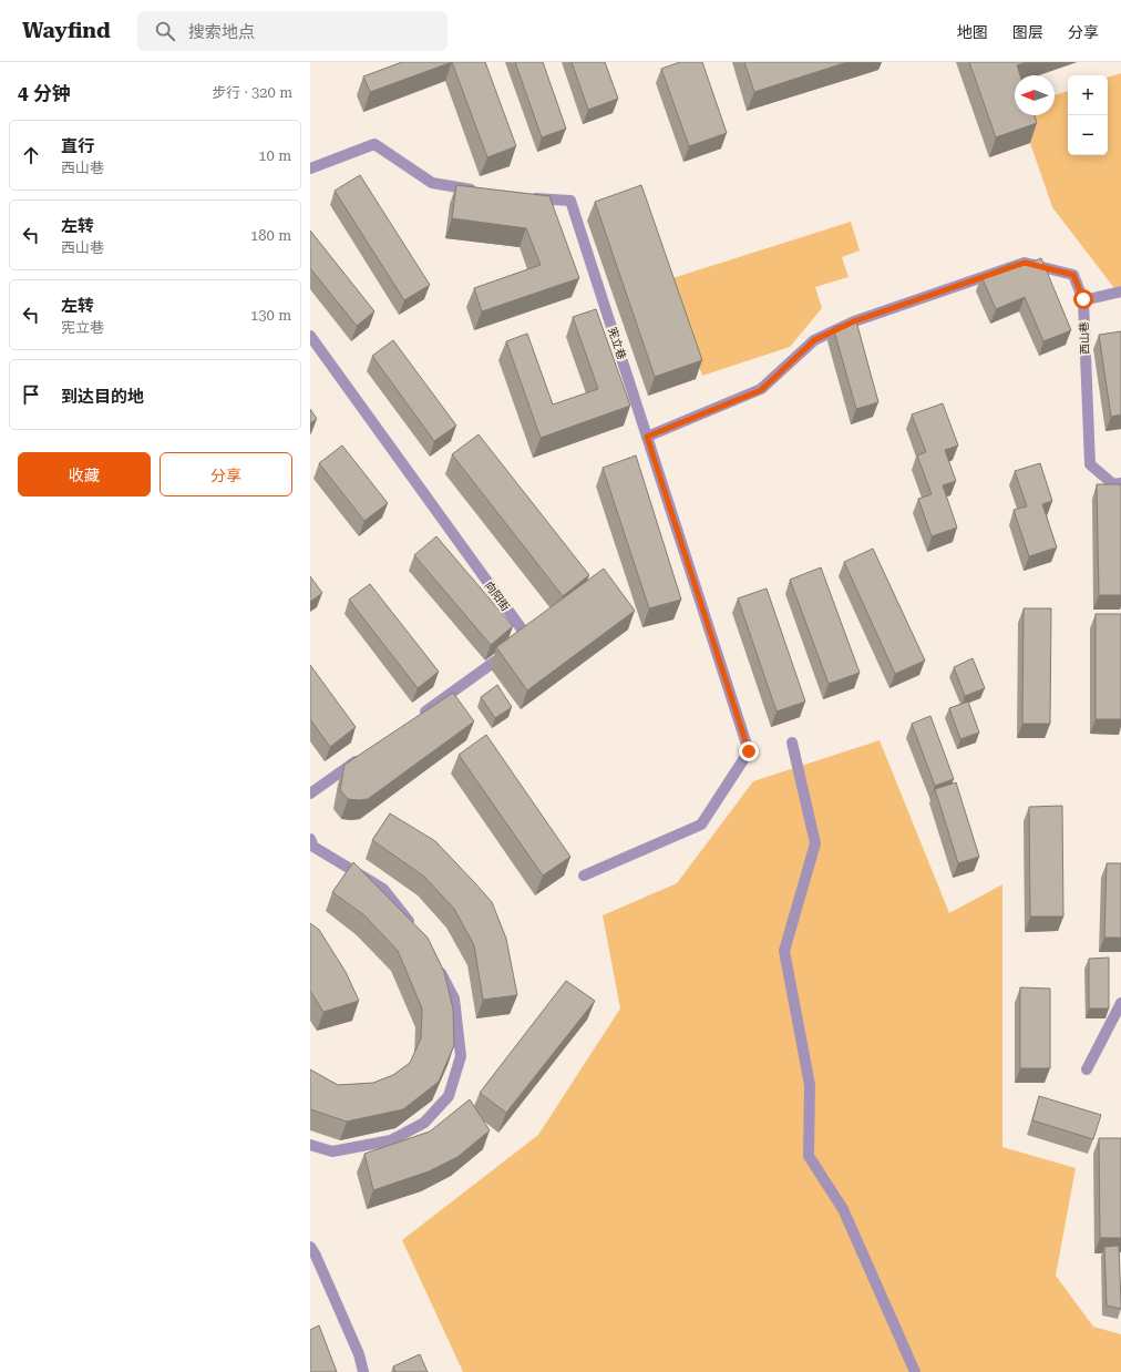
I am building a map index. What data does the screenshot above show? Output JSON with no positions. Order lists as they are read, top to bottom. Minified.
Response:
{"streets":{"street":["西山巷","宪立巷","向阳街"]},"crossings":[["西山巷","宪立巷"]],"north":"left","page":{"header":"Wayfind","search":"搜索地点","nav":["地图","图层","分享"],"heading":["4 分钟","步行 · 320 m"],"map_buttons":["+","−"],"list":[["直行","西山巷","10 m"],["左转","西山巷","180 m"],["左转","宪立巷","130 m"],"到达目的地"],"buttons":["收藏","分享"]}}
